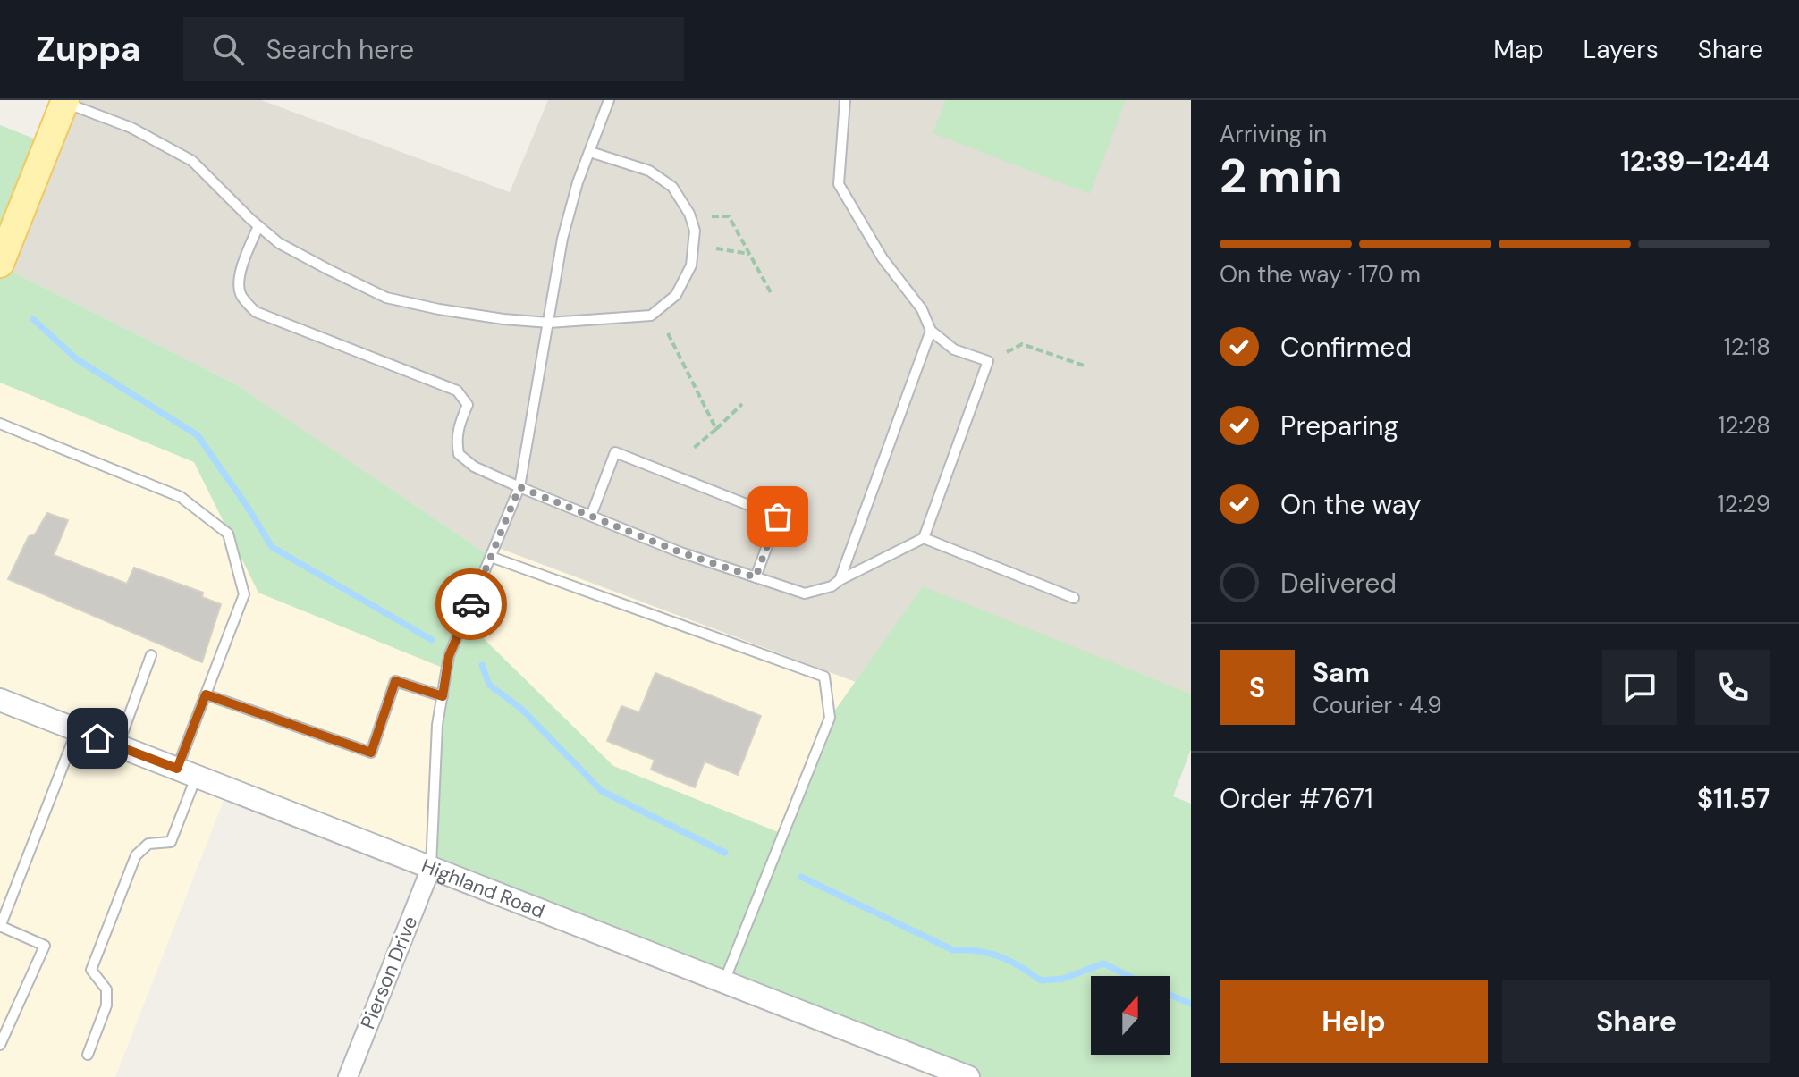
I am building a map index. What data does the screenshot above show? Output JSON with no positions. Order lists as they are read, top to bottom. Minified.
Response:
{"streets":{"street":["Highland Road","Pierson Drive"]},"crossings":[["Highland Road","Pierson Drive"]],"north":"top","page":{"header":"Zuppa","search":"Search here","nav":["Map","Layers","Share"],"heading":["2 min","Arriving in","12:39–12:44"],"panel":["Sam","Courier · 4.9","Order #7671","$11.57"],"bar":"On the way · 170 m","list":[["Confirmed","12:18"],["Preparing","12:28"],["On the way","12:29"],"Delivered"],"round":"S","buttons":["Help","Share"]}}
